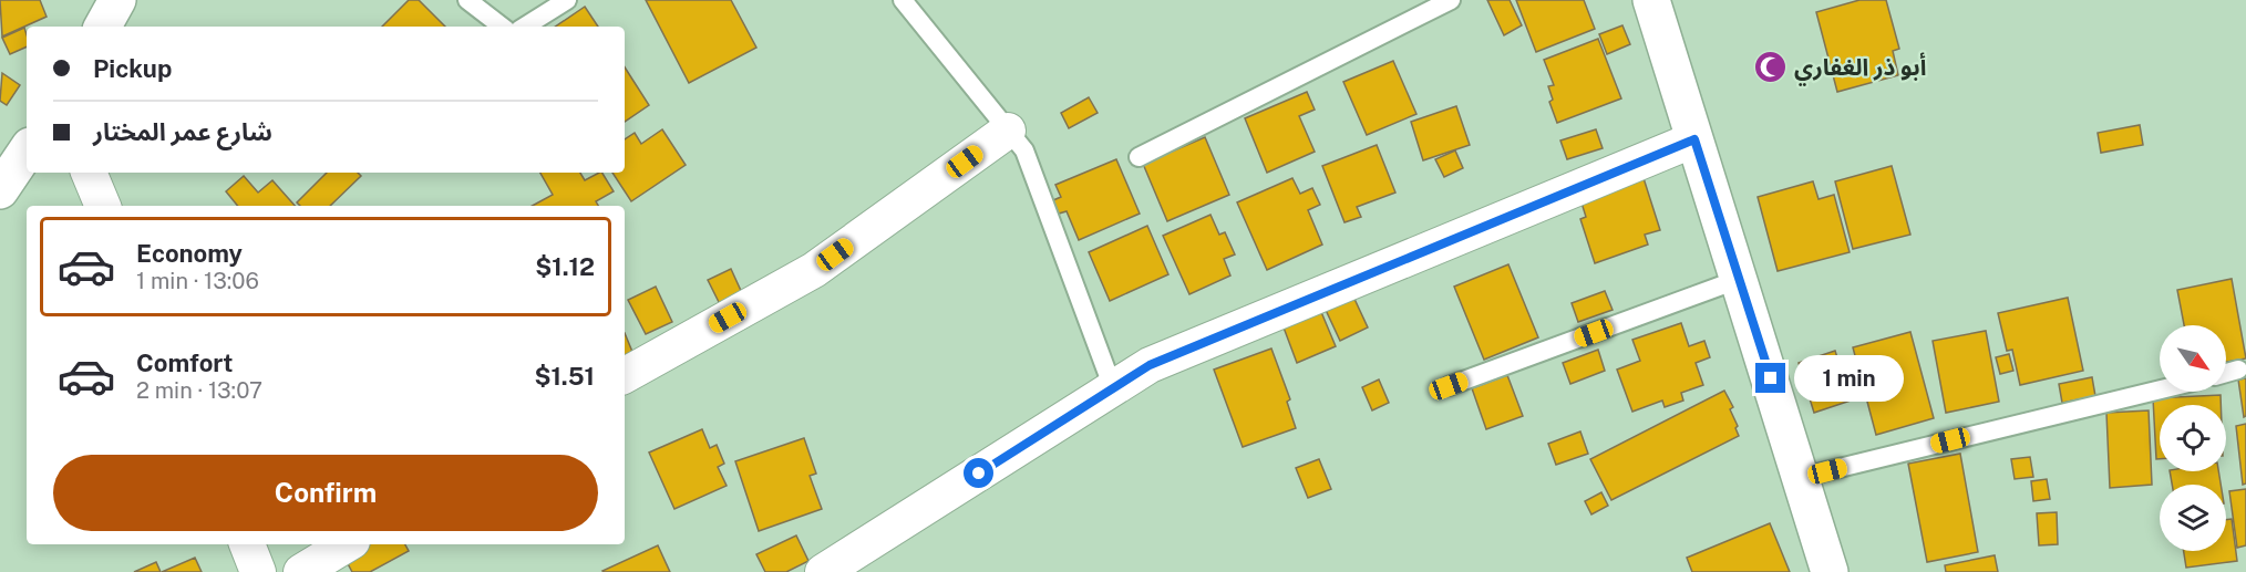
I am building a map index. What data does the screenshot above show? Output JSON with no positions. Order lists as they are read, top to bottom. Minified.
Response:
{"places":{"mosque":["أبو ذر الغفاري"]},"north":"bottom right","page":{"banner":["Pickup","شارع عمر المختار"],"list":[{"name":"Economy","note":"1 min · 13:06","value":"$1.12"},{"name":"Comfort","note":"2 min · 13:07","value":"$1.51"}],"bubble":"1 min","buttons":"Confirm"}}
